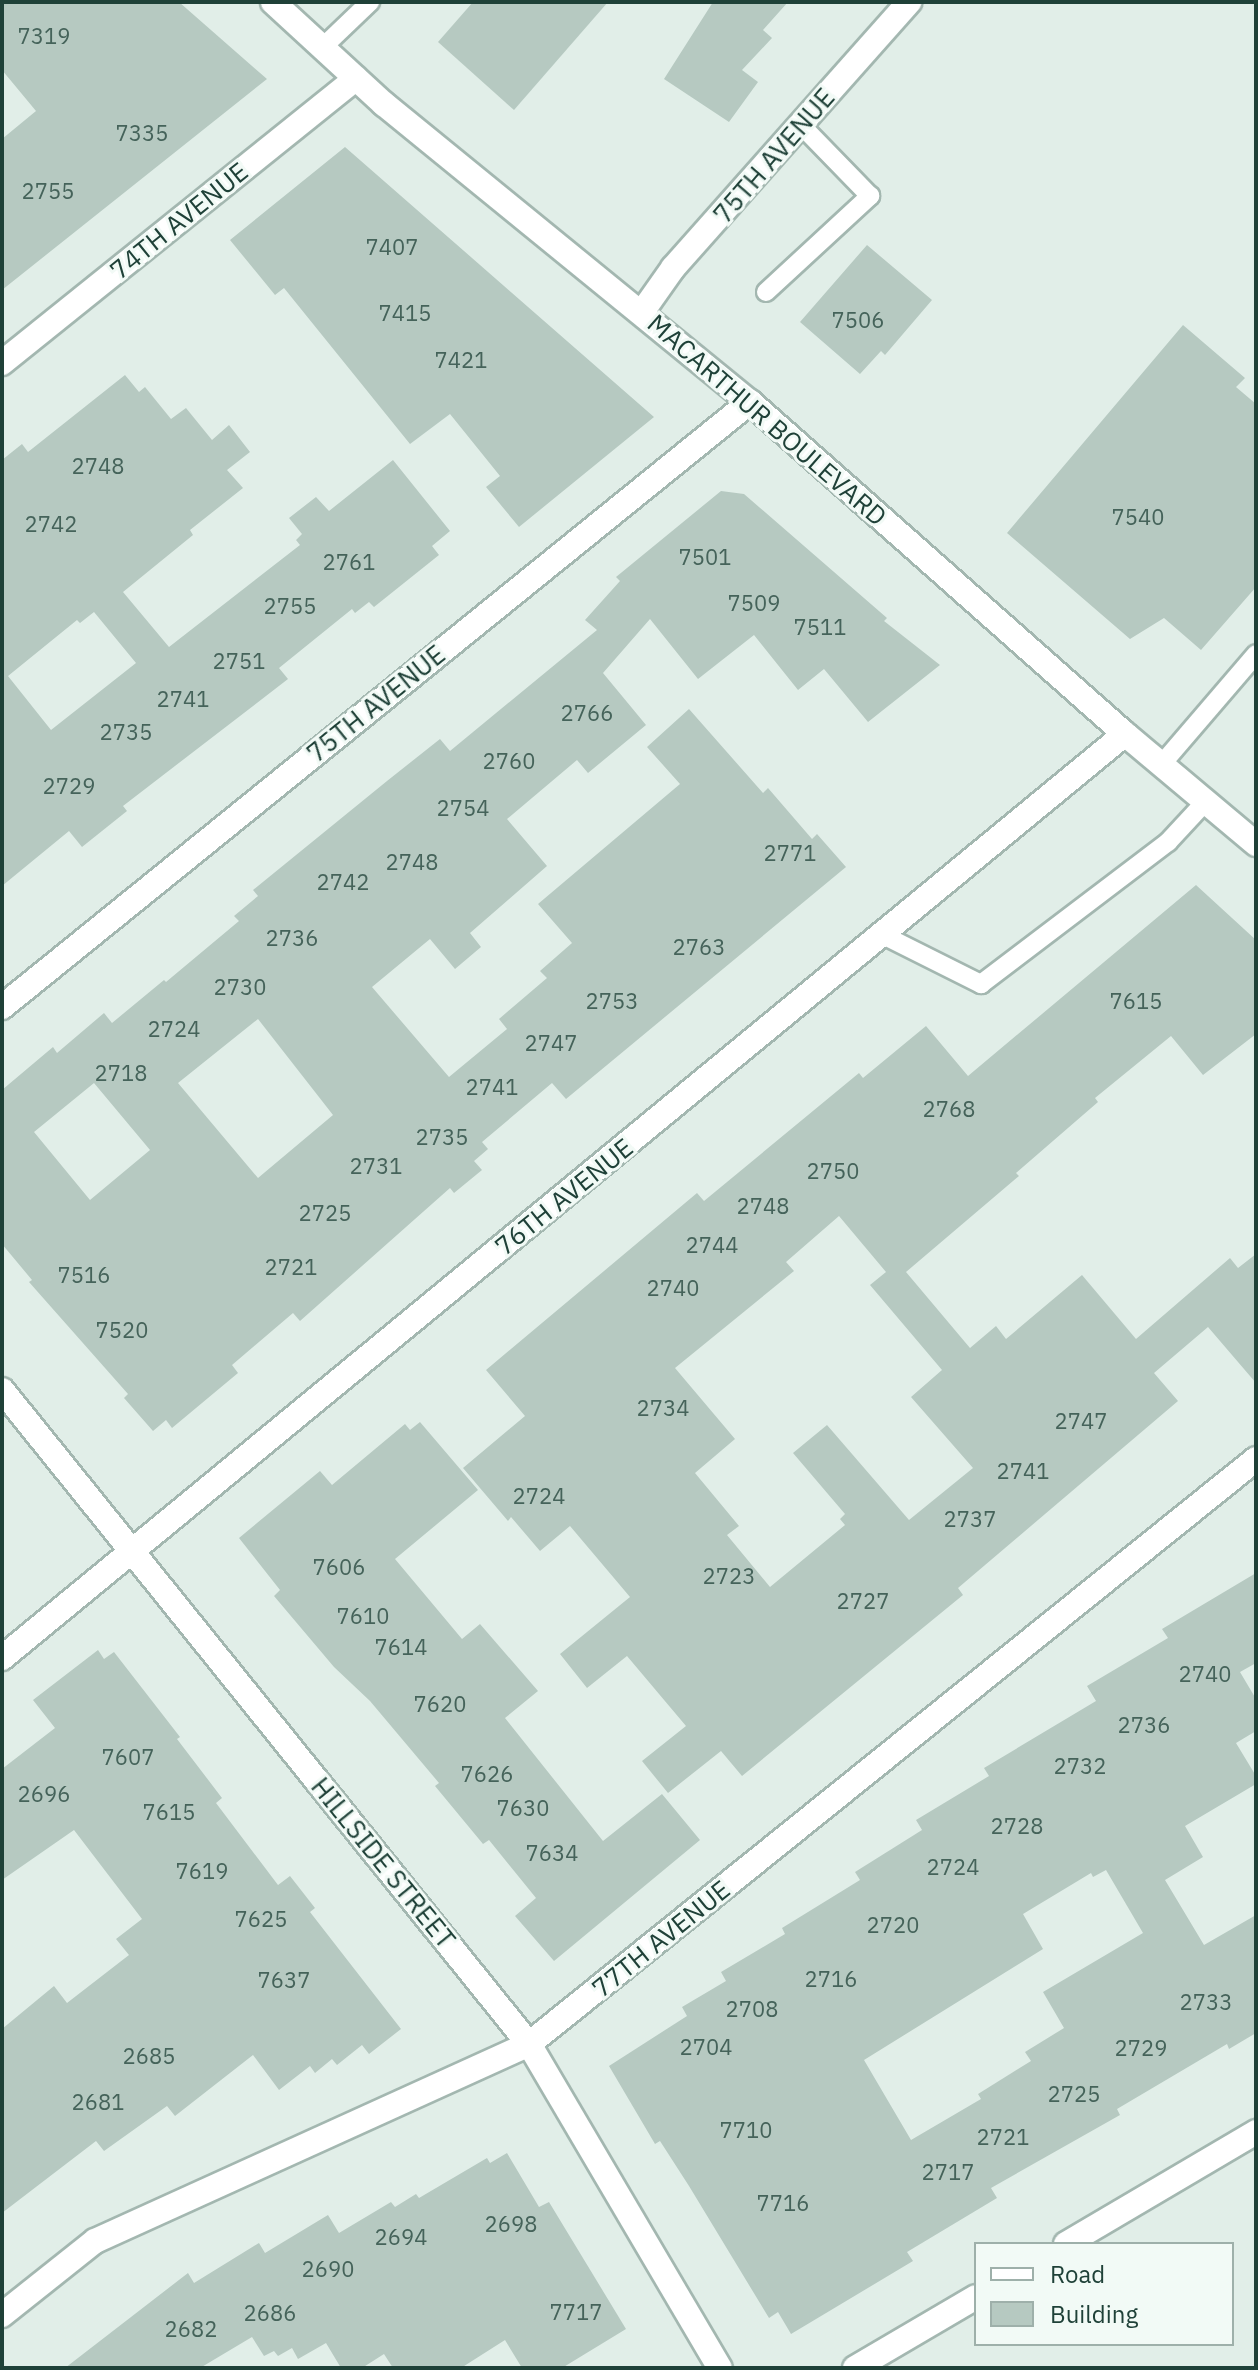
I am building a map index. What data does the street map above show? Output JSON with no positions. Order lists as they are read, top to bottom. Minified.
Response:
{"streets":{"street":["75TH AVENUE","74TH AVENUE","MACARTHUR BOULEVARD","76TH AVENUE","HILLSIDE STREET","77TH AVENUE"]},"crossings":[["75TH AVENUE","MACARTHUR BOULEVARD"],["74TH AVENUE","MACARTHUR BOULEVARD"],["MACARTHUR BOULEVARD","76TH AVENUE"],["76TH AVENUE","HILLSIDE STREET"],["HILLSIDE STREET","77TH AVENUE"]],"house_numbers":["7319","7335","2755","7407","7415","7506","7421","2748","7540","2742","7501","2761","7509","2755","7511","2751","2741","2766","2735","2760","2729","2754","2771","2748","2742","2736","2763","2730","2753","7615","2724","2747","2718","2741","2768","2735","2731","2750","2748","2725","2744","2721","7516","2740","7520","2734","2747","2741","2724","2737","7606","2723","2727","7610","7614","2740","7620","2736","7607","2732","7626","2696","7630","7615","2728","7634","2724","7619","7625","2720","2716","7637","2733","2708","2704","2729","2685","2725","2681","7710","2721","2717","7716","2698","2694","2690","7717","2686","2682"],"legend":["Road","Building"]}
